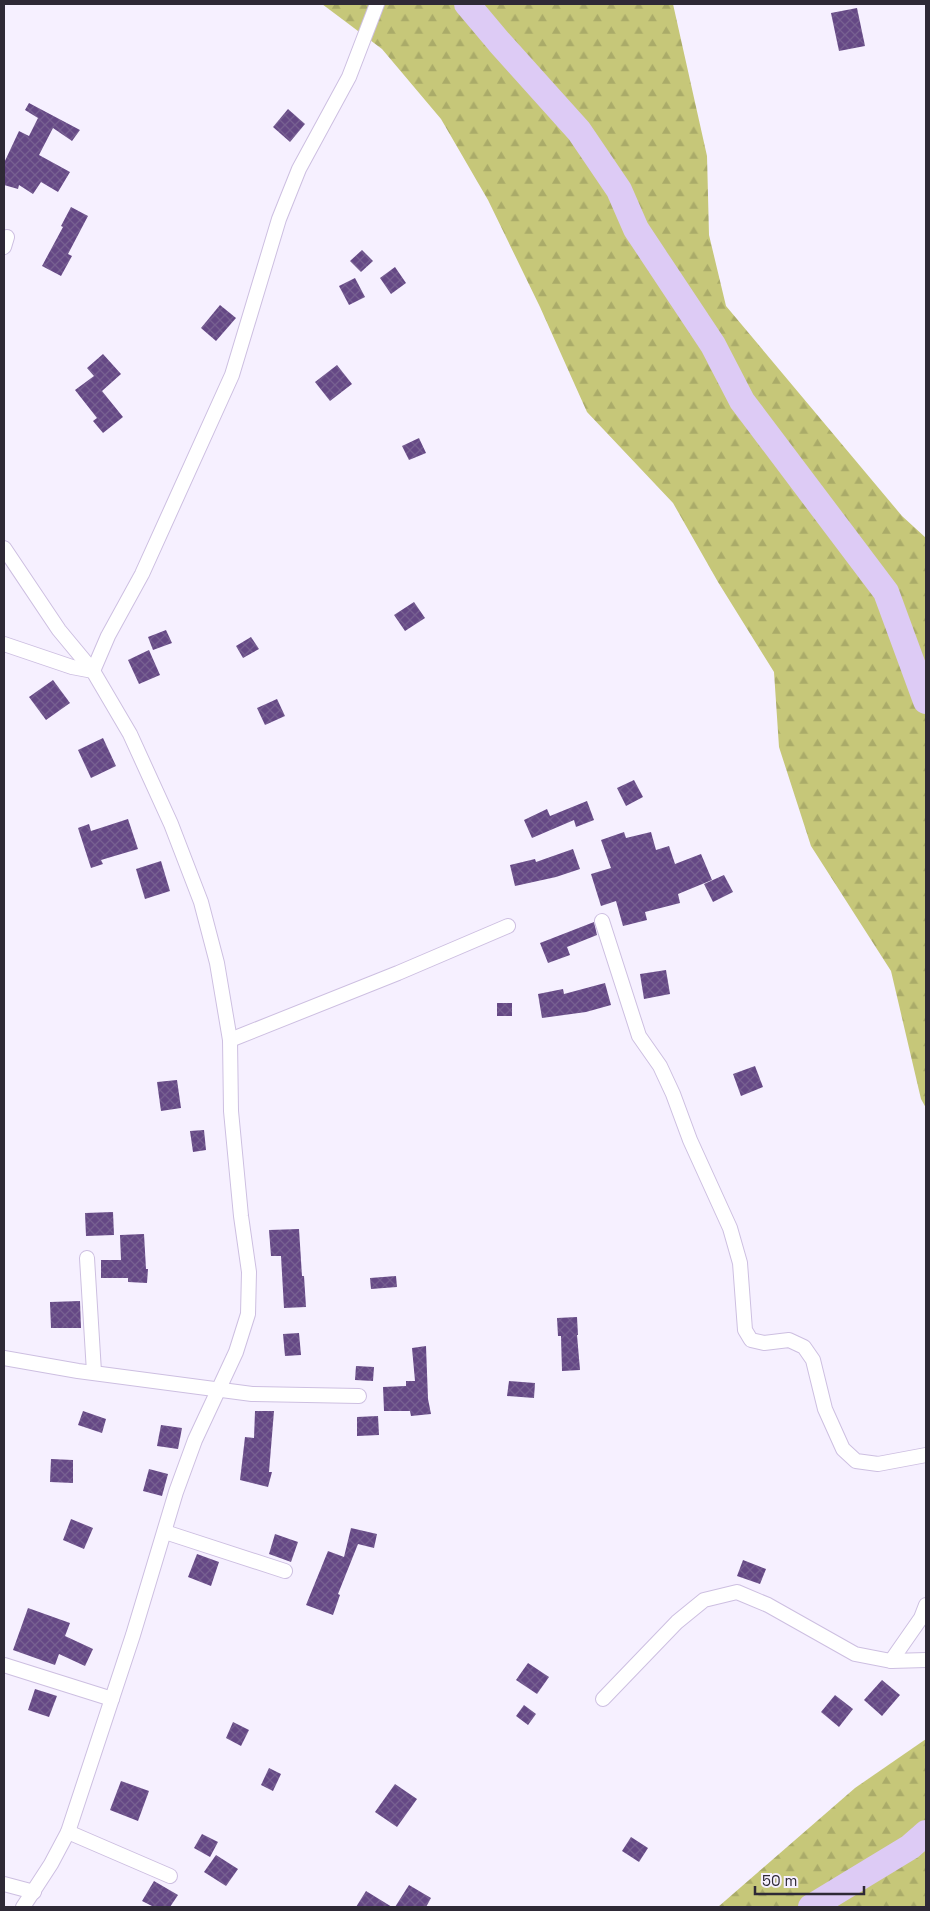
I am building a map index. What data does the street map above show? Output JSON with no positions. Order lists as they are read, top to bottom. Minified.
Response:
{"scale_bar":"50 m"}
